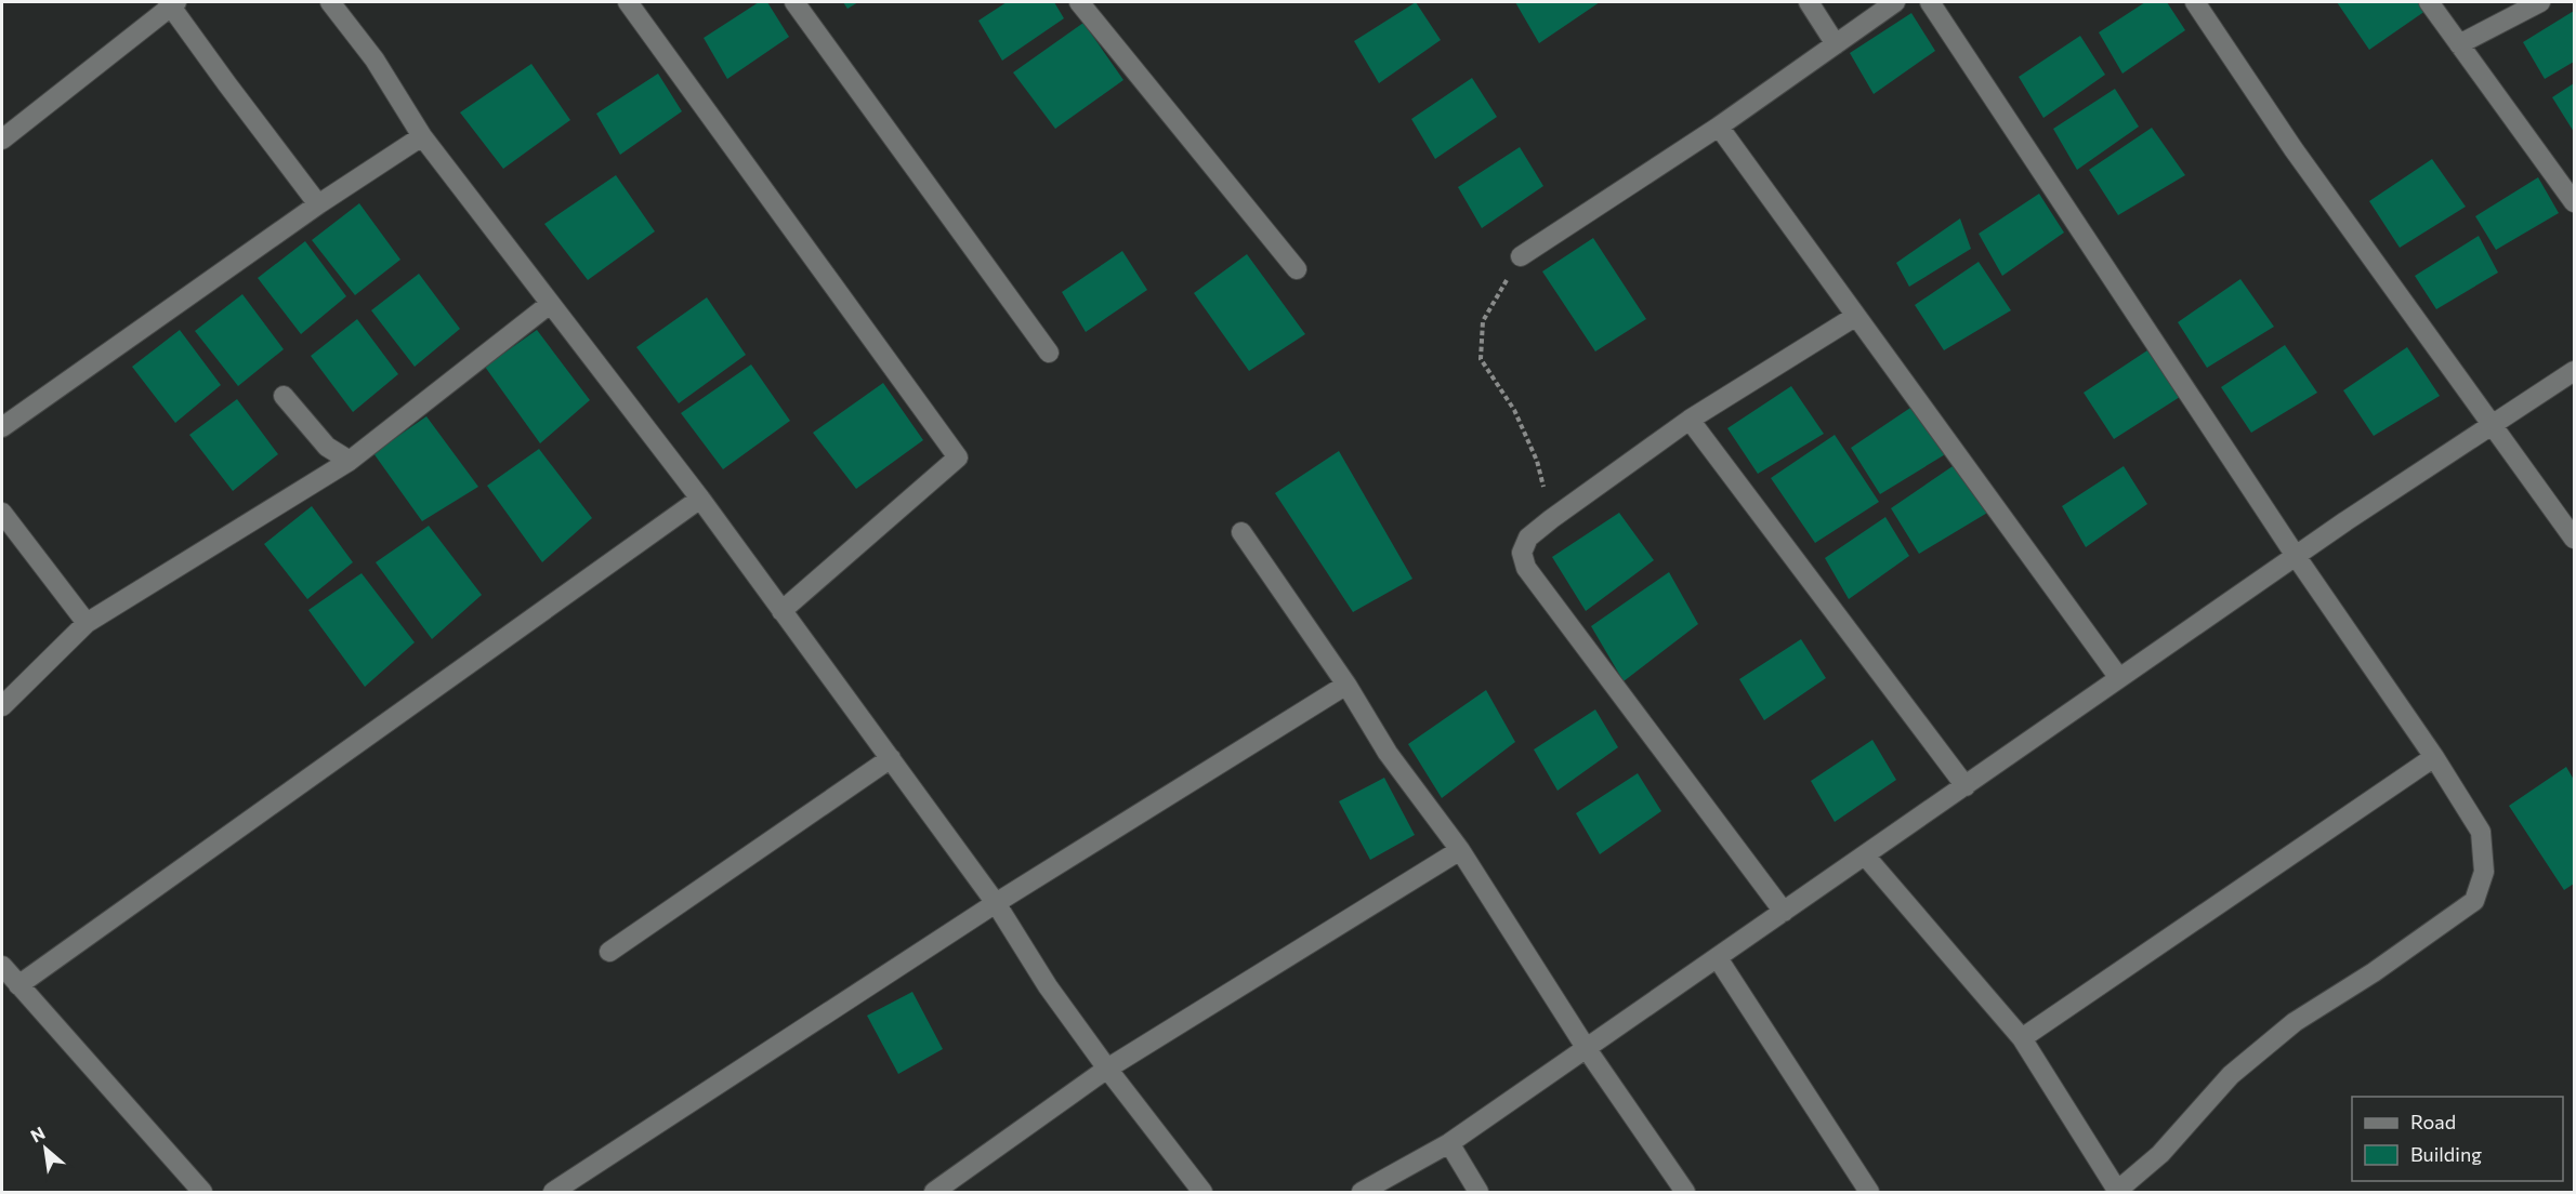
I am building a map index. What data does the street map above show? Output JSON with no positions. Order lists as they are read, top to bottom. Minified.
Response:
{"legend":["Road","Building"],"north":"top left"}
